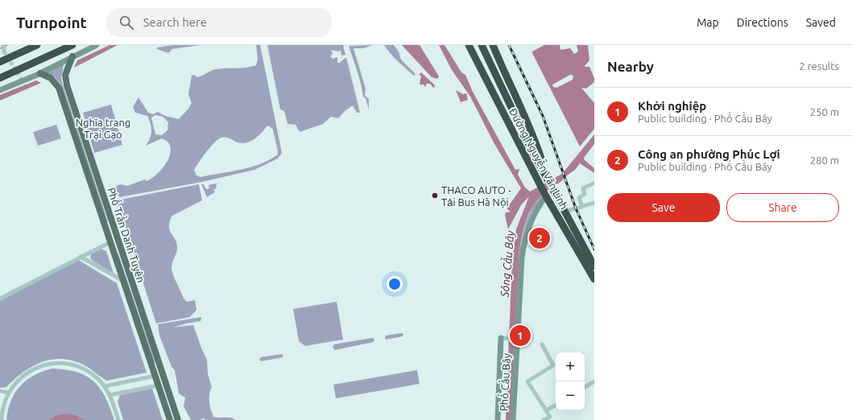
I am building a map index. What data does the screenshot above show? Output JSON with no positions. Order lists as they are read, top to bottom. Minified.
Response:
{"streets":{"highway":["Đường Nguyễn Văn Linh"],"main road":["Phố Trần Danh Tuyên"],"street":["Phố Cầu Bây"]},"crossings":[["Đường Nguyễn Văn Linh","Phố Cầu Bây"]],"water":["Sông Cầu Bây"],"parks":["Nghĩa trang Trại Gạo"],"places":["THACO AUTO - Tải Bus Hà Nội"],"page":{"header":"Turnpoint","search":"Search here","nav":["Map","Directions","Saved"],"heading":["Nearby","2 results"],"list":[{"mark":"1","name":"Khởi nghiệp","note":"Public building · Phố Cầu Bây","value":"250 m"},{"mark":"2","name":"Công an phường Phúc Lợi","note":"Public building · Phố Cầu Bây","value":"280 m"}],"buttons":["Save","Share"],"pins":["2","1"],"map_buttons":["+","−"]}}
